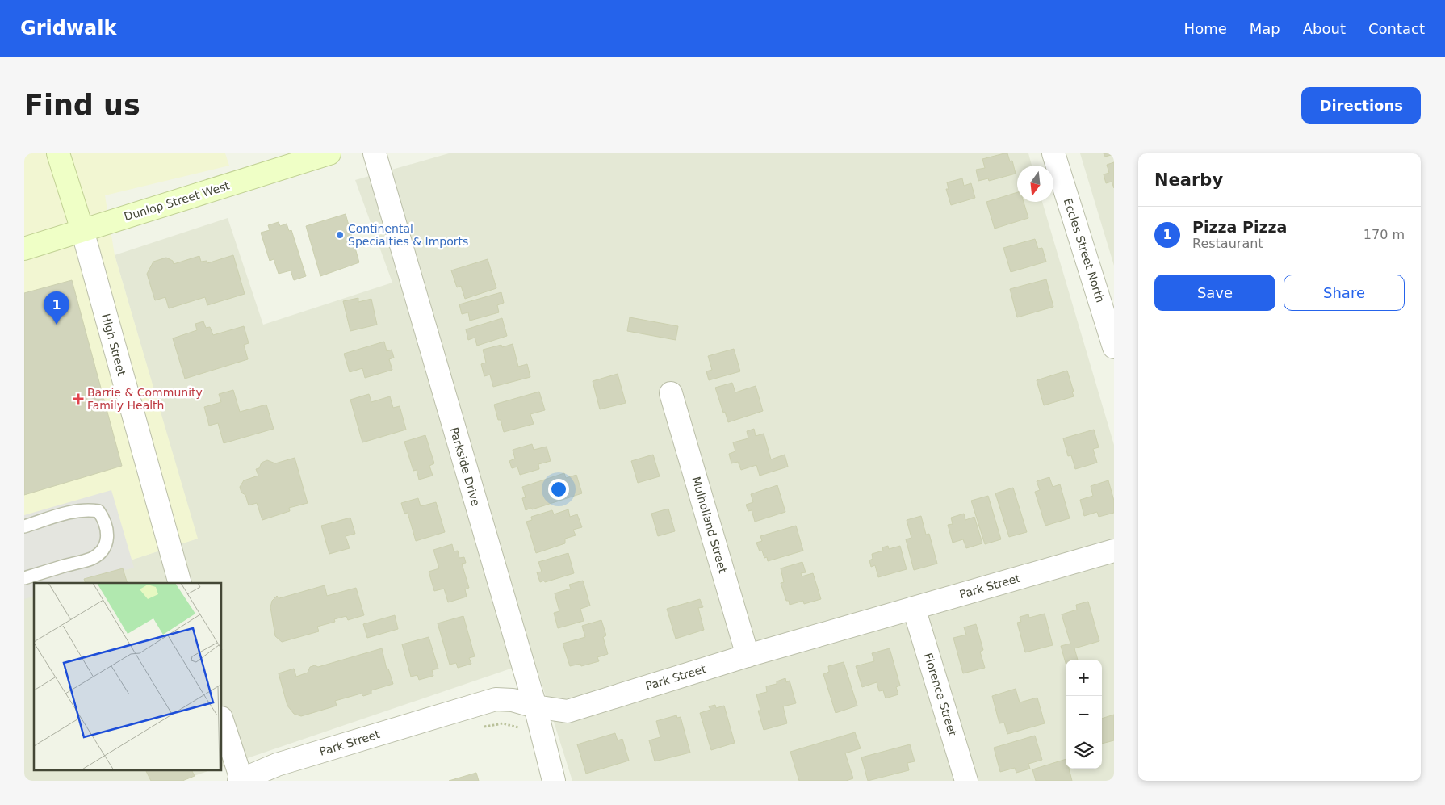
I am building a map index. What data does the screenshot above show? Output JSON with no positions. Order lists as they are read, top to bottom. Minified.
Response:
{"streets":{"main road":["Dunlop Street West","High Street"],"street":["Eccles Street North","Parkside Drive","Mulholland Street","Park Street","Florence Street"]},"crossings":[["Dunlop Street West","High Street"],["Parkside Drive","Park Street"],["Mulholland Street","Park Street"],["Park Street","Florence Street"]],"places":{"other":["Continental Specialties & Imports"],"health":["Barrie & Community Family Health"]},"north":"bottom","page":{"header":"Gridwalk","nav":["Home","Map","About","Contact"],"buttons":["Directions",["Save","Share"]],"title":"Find us","heading":"Nearby","list":[{"mark":"1","name":"Pizza Pizza","note":"Restaurant","value":"170 m"}],"pins":"1","map_buttons":["+","−"]}}
